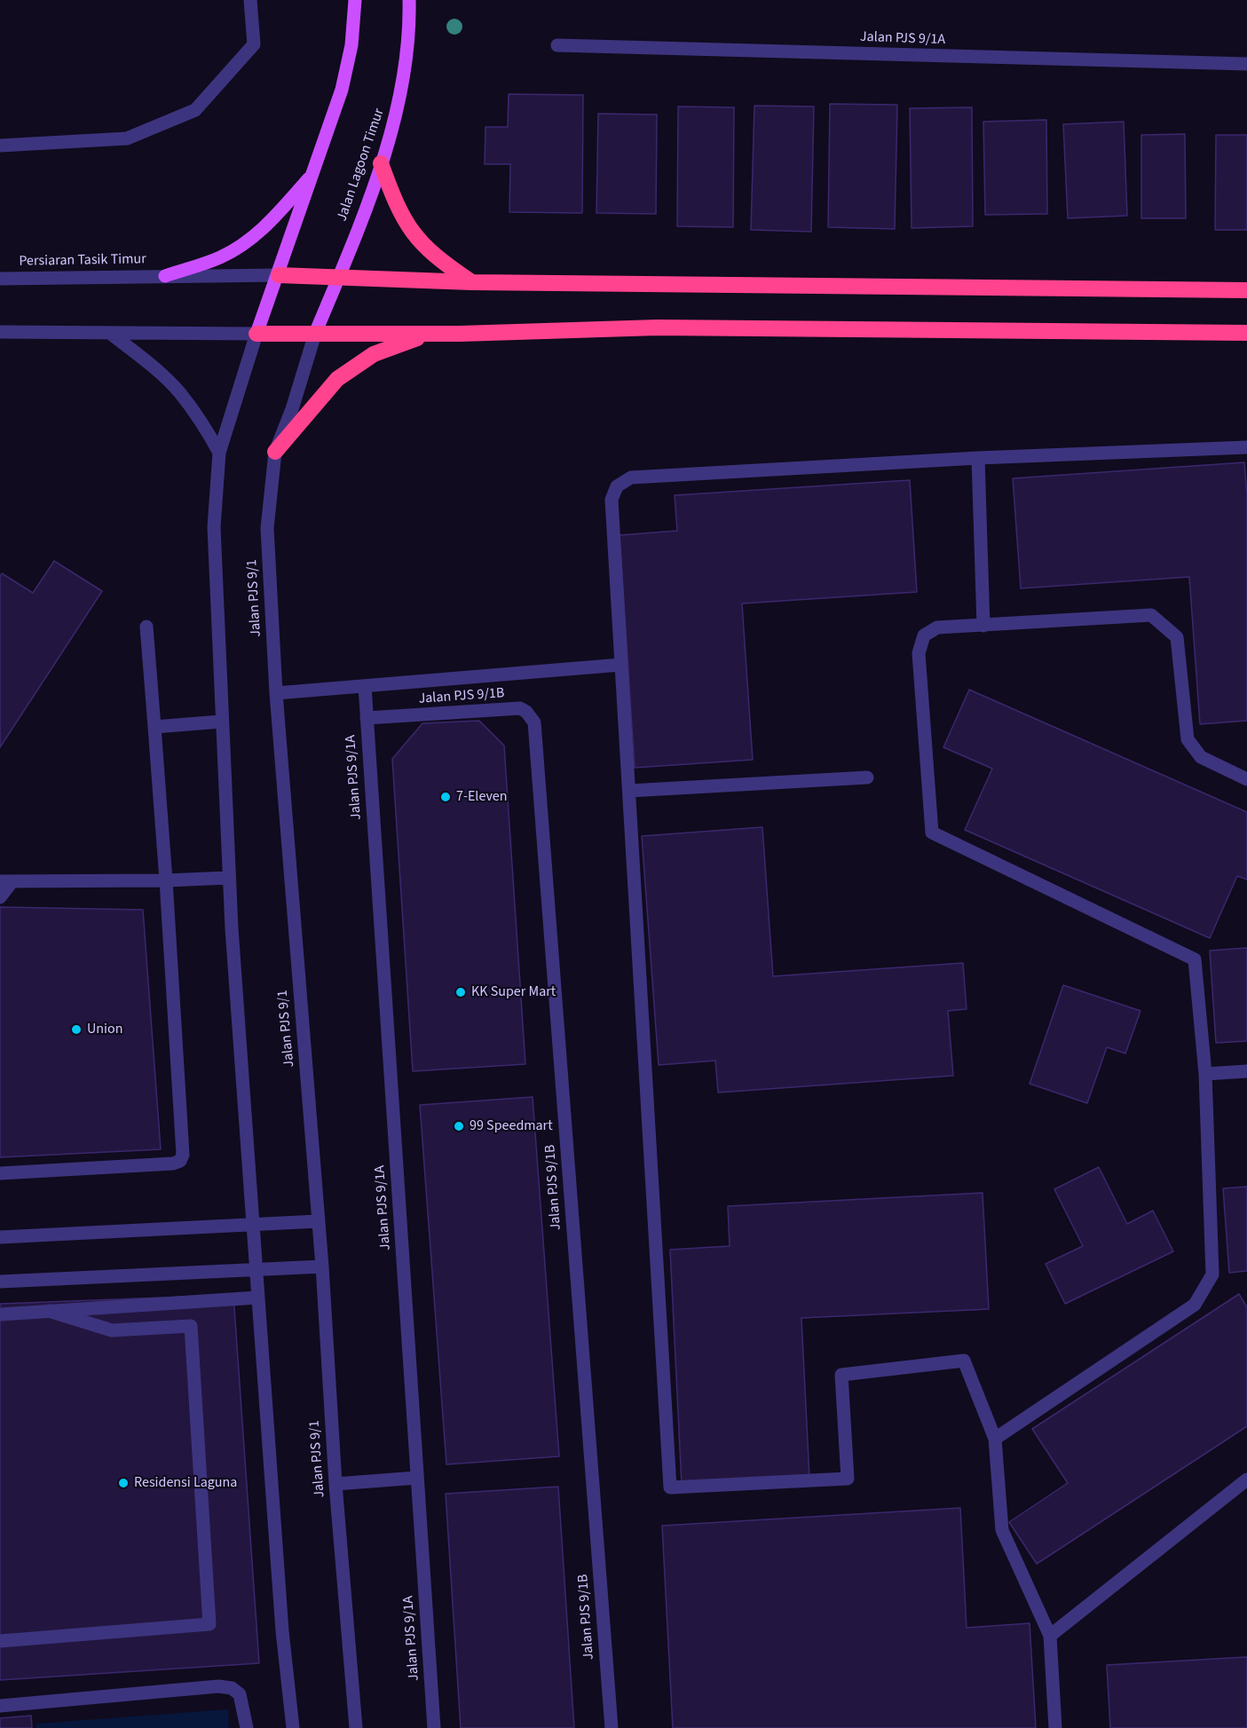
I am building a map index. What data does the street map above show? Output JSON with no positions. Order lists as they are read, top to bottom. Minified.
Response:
{"streets":{"main road":["Jalan Lagoon Timur"],"street":["Jalan PJS 9/1A","Persiaran Tasik Timur","Jalan PJS 9/1","Jalan PJS 9/1B"]},"crossings":[["Jalan PJS 9/1A","Jalan PJS 9/1B"],["Jalan Lagoon Timur","Jalan PJS 9/1"]],"places":["7-Eleven","KK Super Mart","Union","99 Speedmart","Residensi Laguna"]}
